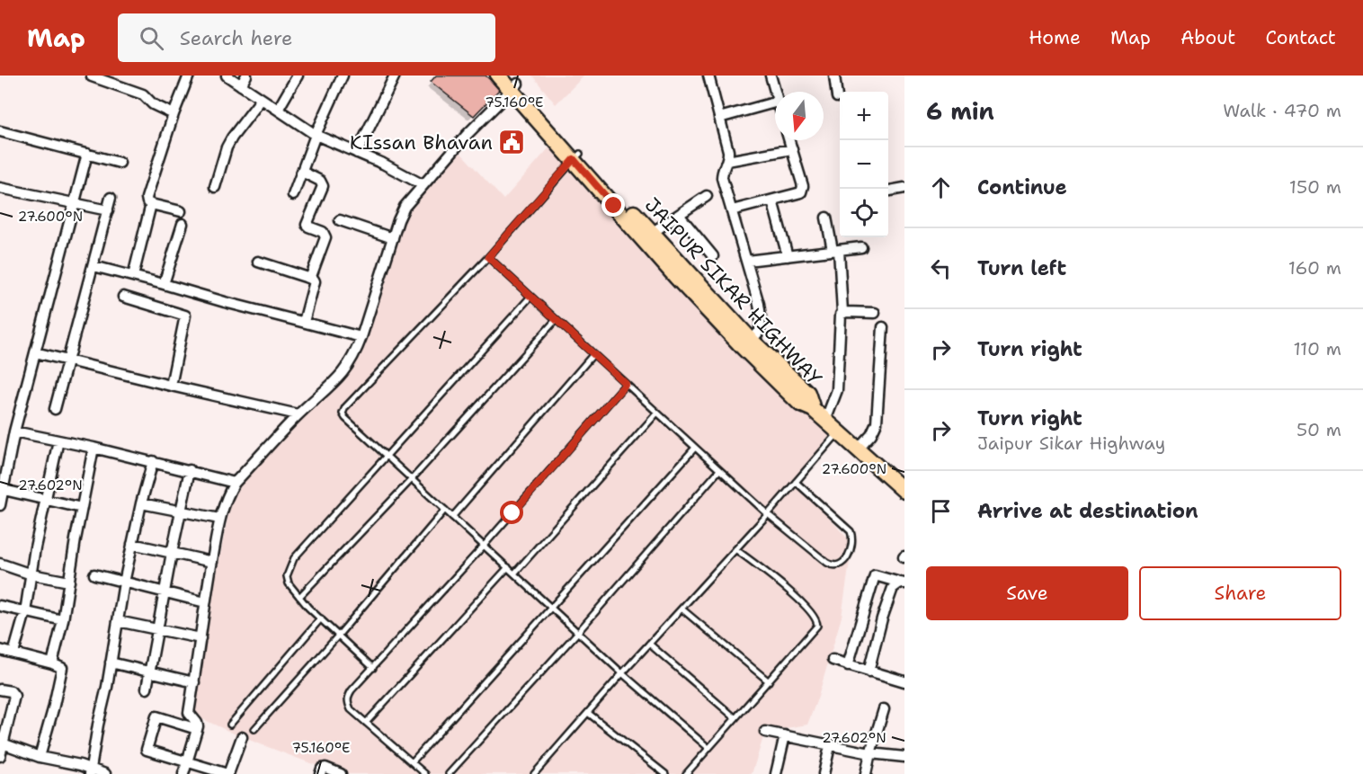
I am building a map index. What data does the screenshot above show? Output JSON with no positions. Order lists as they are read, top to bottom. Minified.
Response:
{"streets":{"main road":["JAIPUR SIKAR HIGHWAY"]},"places":{"public building":["KIssan Bhavan"]},"north":"bottom","page":{"header":"Map","search":"Search here","nav":["Home","Map","About","Contact"],"heading":["6 min","Walk · 470 m"],"map_buttons":["+","−"],"list":[["Continue","150 m"],["Turn left","160 m"],["Turn right","110 m"],["Turn right","Jaipur Sikar Highway","50 m"],"Arrive at destination"],"buttons":["Save","Share"]},"coordinates":["75.160°E","27.600°N","27.602°N"]}
